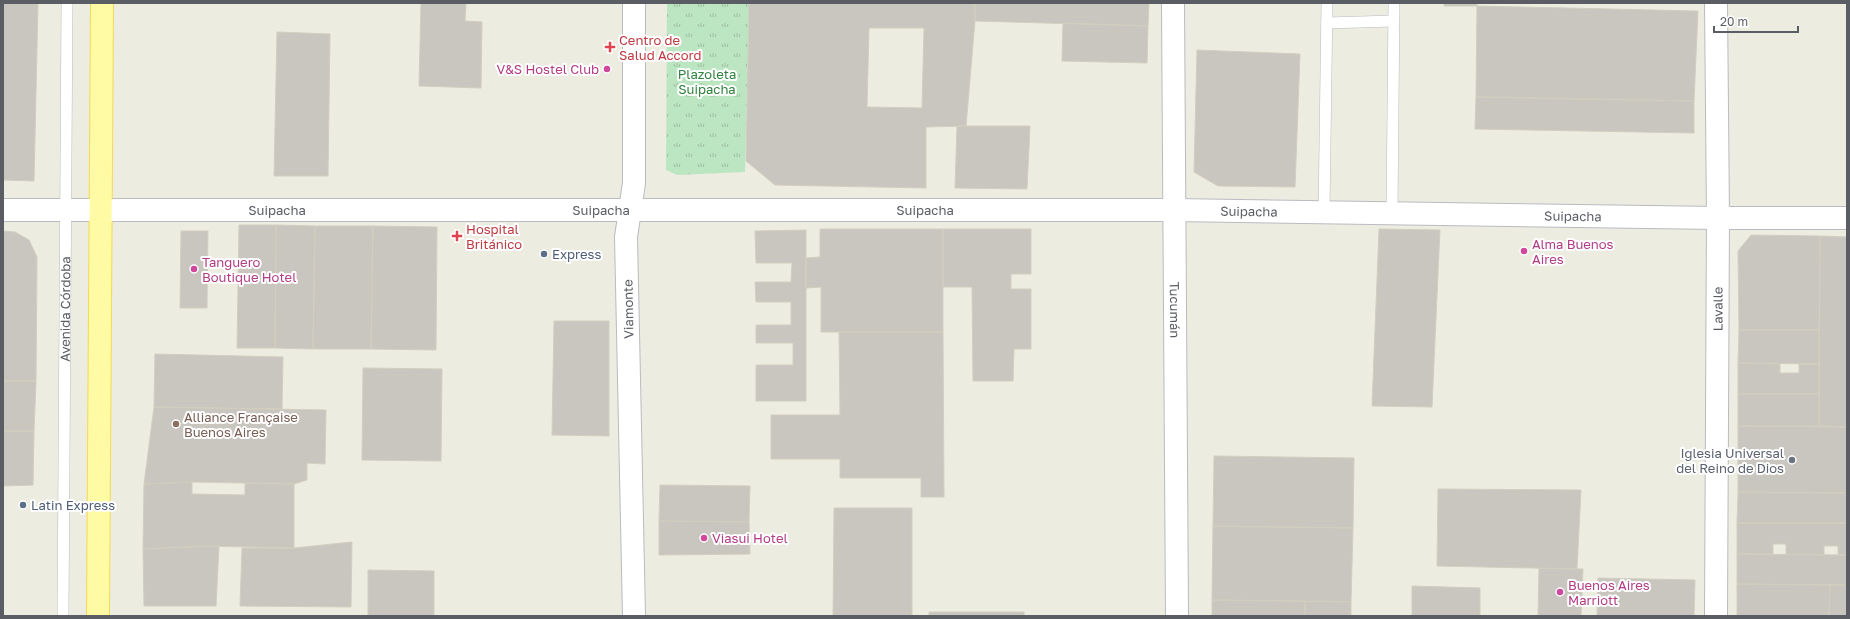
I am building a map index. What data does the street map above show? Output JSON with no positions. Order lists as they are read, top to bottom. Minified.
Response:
{"streets":{"street":["Suipacha","Viamonte","Lavalle","Tucumán"],"lane":["Avenida Córdoba"]},"crossings":[["Suipacha","Viamonte"],["Suipacha","Lavalle"],["Suipacha","Avenida Córdoba"],["Suipacha","Tucumán"]],"parks":["Plazoleta Suipacha"],"places":{"health":["Centro de Salud Accord","Hospital Británico"],"other":["V&S Hostel Club","Alma Buenos Aires","Express","Tanguero Boutique Hotel","Alliance Française Buenos Aires","Iglesia Universal del Reino de Dios","Latin Express","Viasui Hotel","Buenos Aires Marriott"]},"scale_bar":"20 m"}
